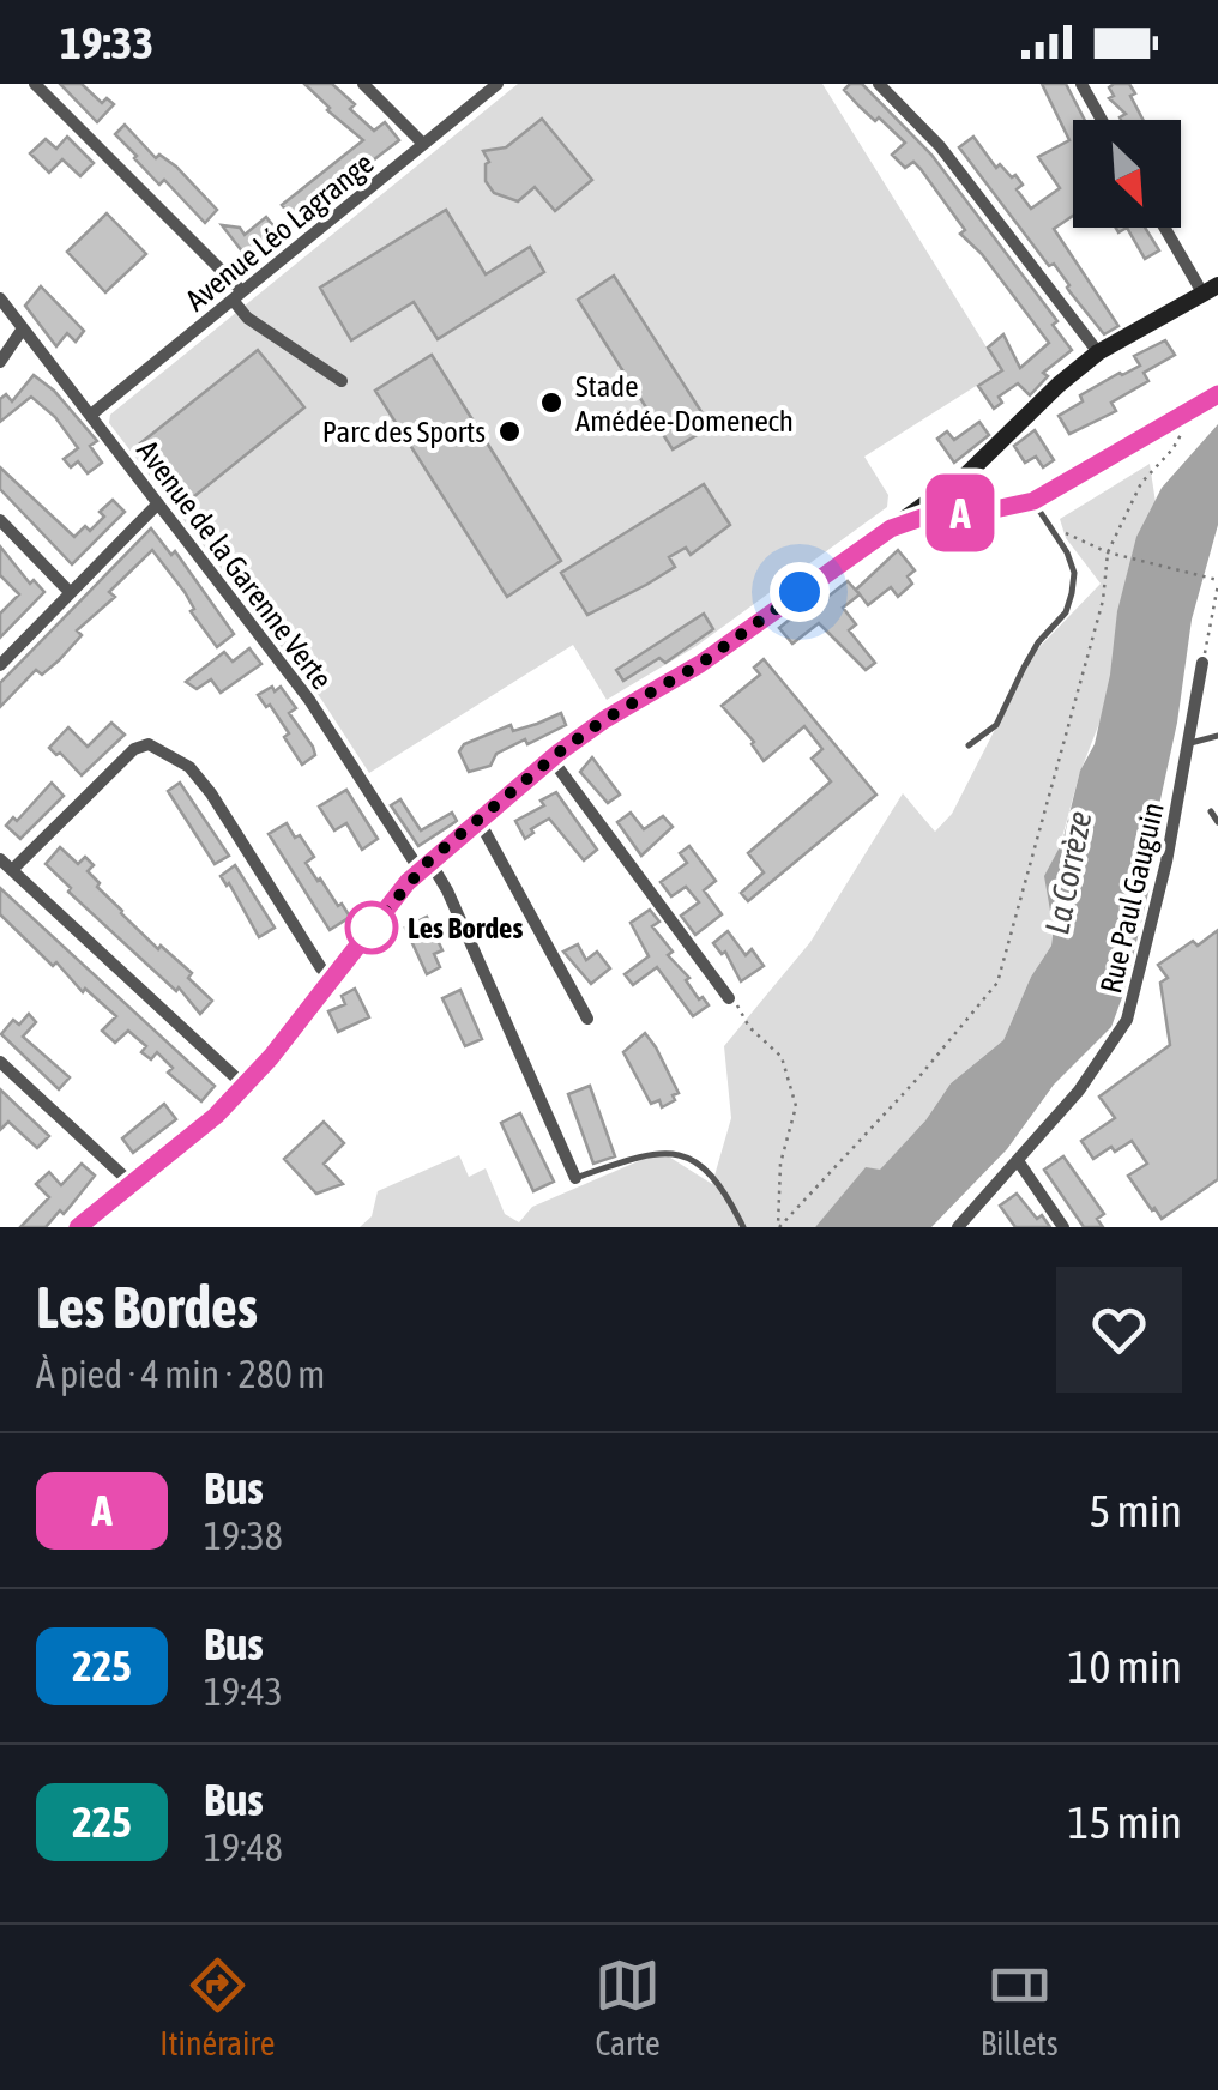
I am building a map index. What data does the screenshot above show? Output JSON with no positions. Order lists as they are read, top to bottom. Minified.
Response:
{"streets":{"street":["Avenue Léo Lagrange","Avenue de la Garenne Verte","Rue Paul Gauguin"]},"crossings":[["Avenue Léo Lagrange","Avenue de la Garenne Verte"]],"water":["La Corrèze"],"places":["Stade Amédée-Domenech","Parc des Sports","Les Bordes"],"lines":["bus line A"],"north":"bottom right","page":{"status":"19:33","on_map":"A","heading":["Les Bordes","À pied · 4 min · 280 m"],"list":[{"mark":"A","name":"Bus","note":"19:38","value":"5 min"},{"mark":"225","name":"Bus","note":"19:43","value":"10 min"},{"mark":"225","name":"Bus","note":"19:48","value":"15 min"}],"tabs":["Itinéraire","Carte","Billets"]}}
